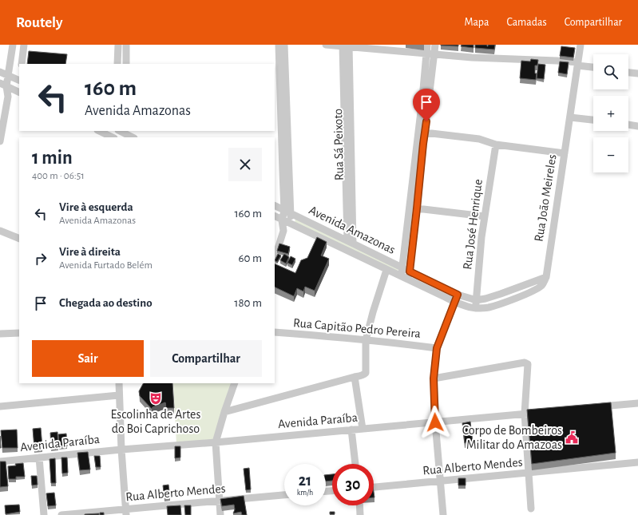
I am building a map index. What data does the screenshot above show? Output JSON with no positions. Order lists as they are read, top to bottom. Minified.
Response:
{"streets":{"street":["Rua Sá Peixoto","Rua João Meireles","Rua José Henrique","Avenida Amazonas","Rua Capitão Pedro Pereira","Avenida Paraíba","Rua Alberto Mendes"]},"crossings":[["Rua Sá Peixoto","Avenida Amazonas"],["Rua João Meireles","Avenida Amazonas"],["Rua José Henrique","Avenida Amazonas"]],"places":{"theatre":["Escolinha de Artes do Boi Caprichoso"],"public building":["Corpo de Bombeiros Militar do Amazoas"]},"page":{"header":"Routely","nav":["Mapa","Camadas","Compartilhar"],"map_buttons":["+","−"],"turn":["160 m","Avenida Amazonas"],"heading":["1 min","400 m · 06:51"],"list":[{"name":"Vire à esquerda","note":"Avenida Amazonas","value":"160 m"},{"name":"Vire à direita","note":"Avenida Furtado Belém","value":"60 m"},{"name":"Chegada ao destino","value":"180 m"}],"buttons":["Sair","Compartilhar"],"speed":"21 km/h","limit":"30"}}
